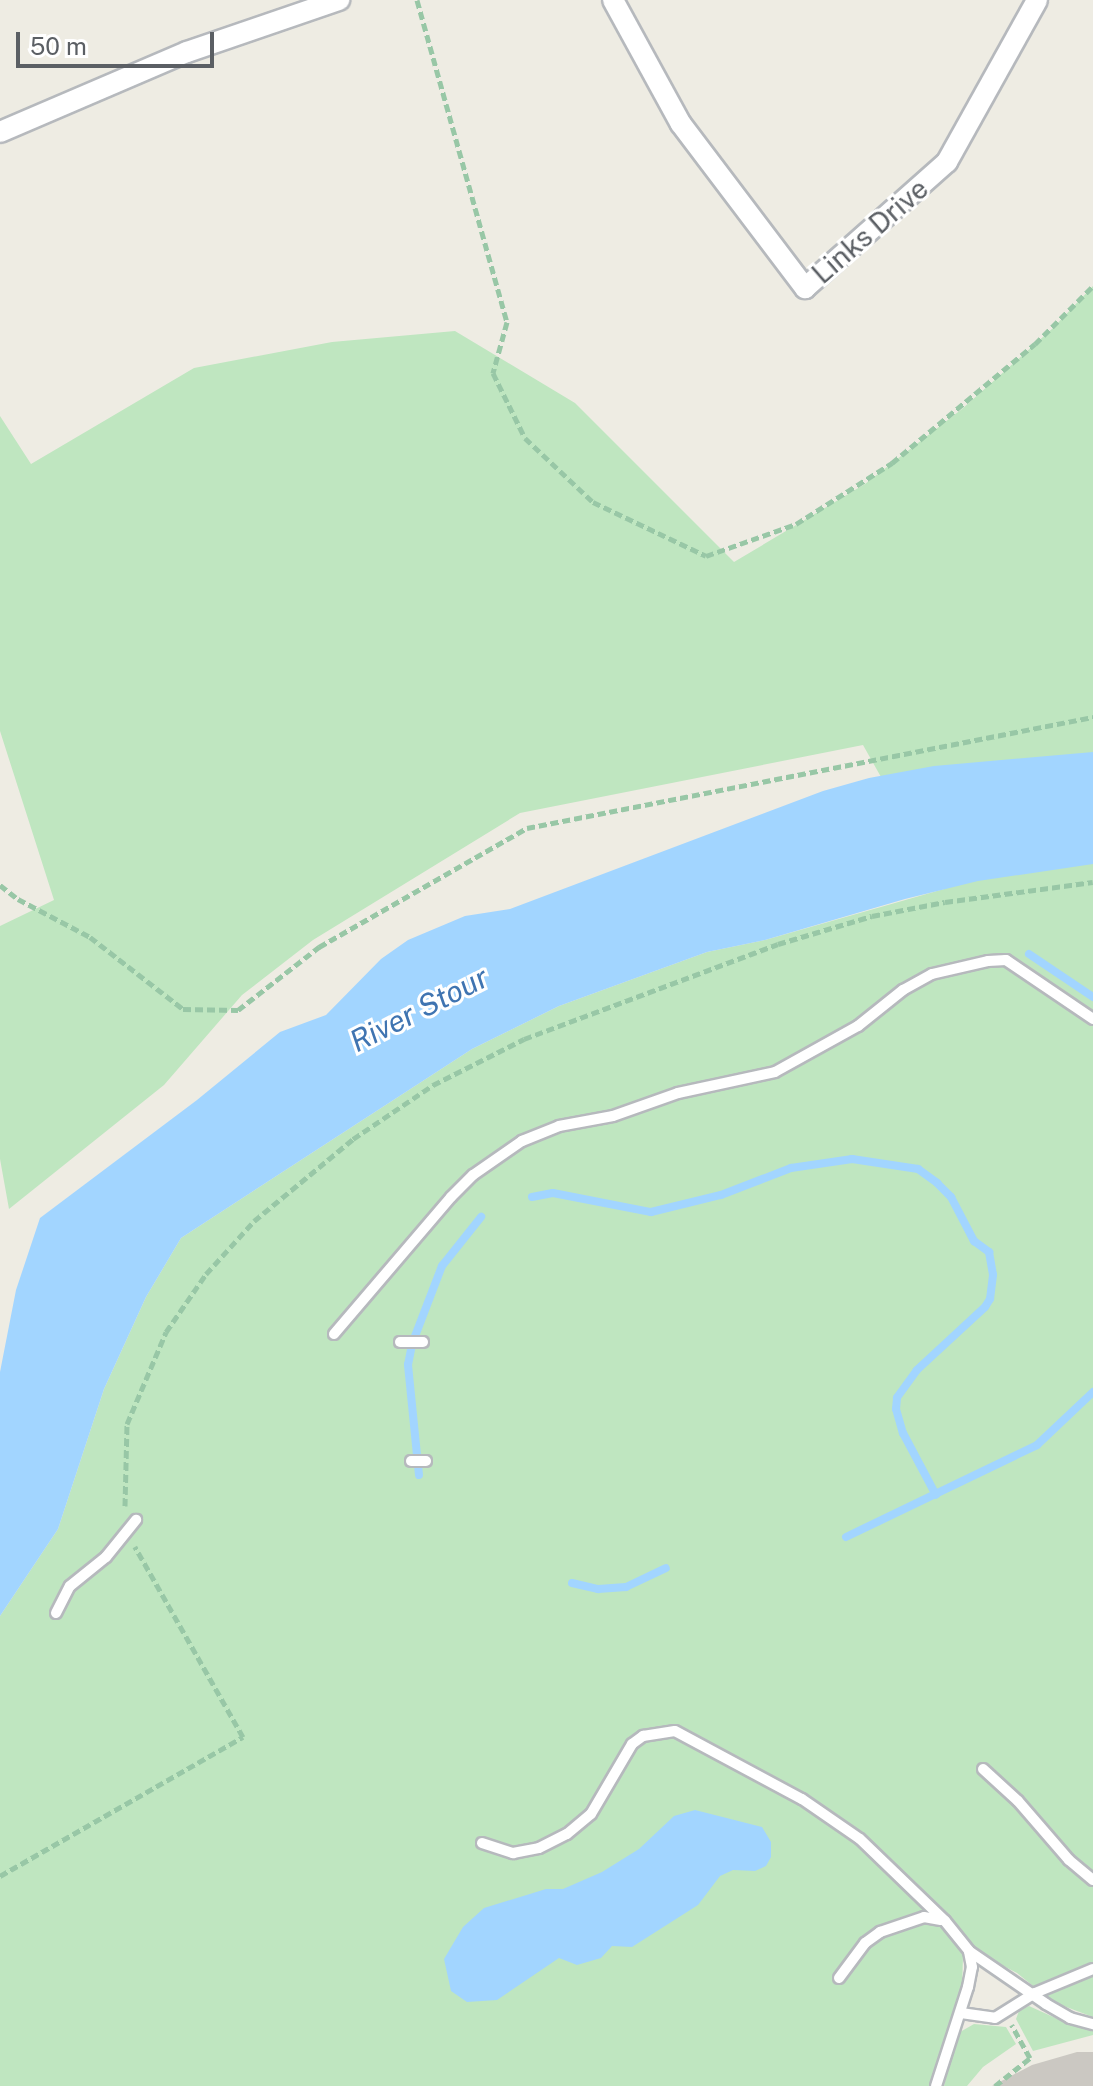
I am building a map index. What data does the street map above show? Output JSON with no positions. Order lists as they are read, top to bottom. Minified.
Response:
{"streets":{"street":["Links Drive"]},"water":["River Stour"],"scale_bar":"50 m"}
